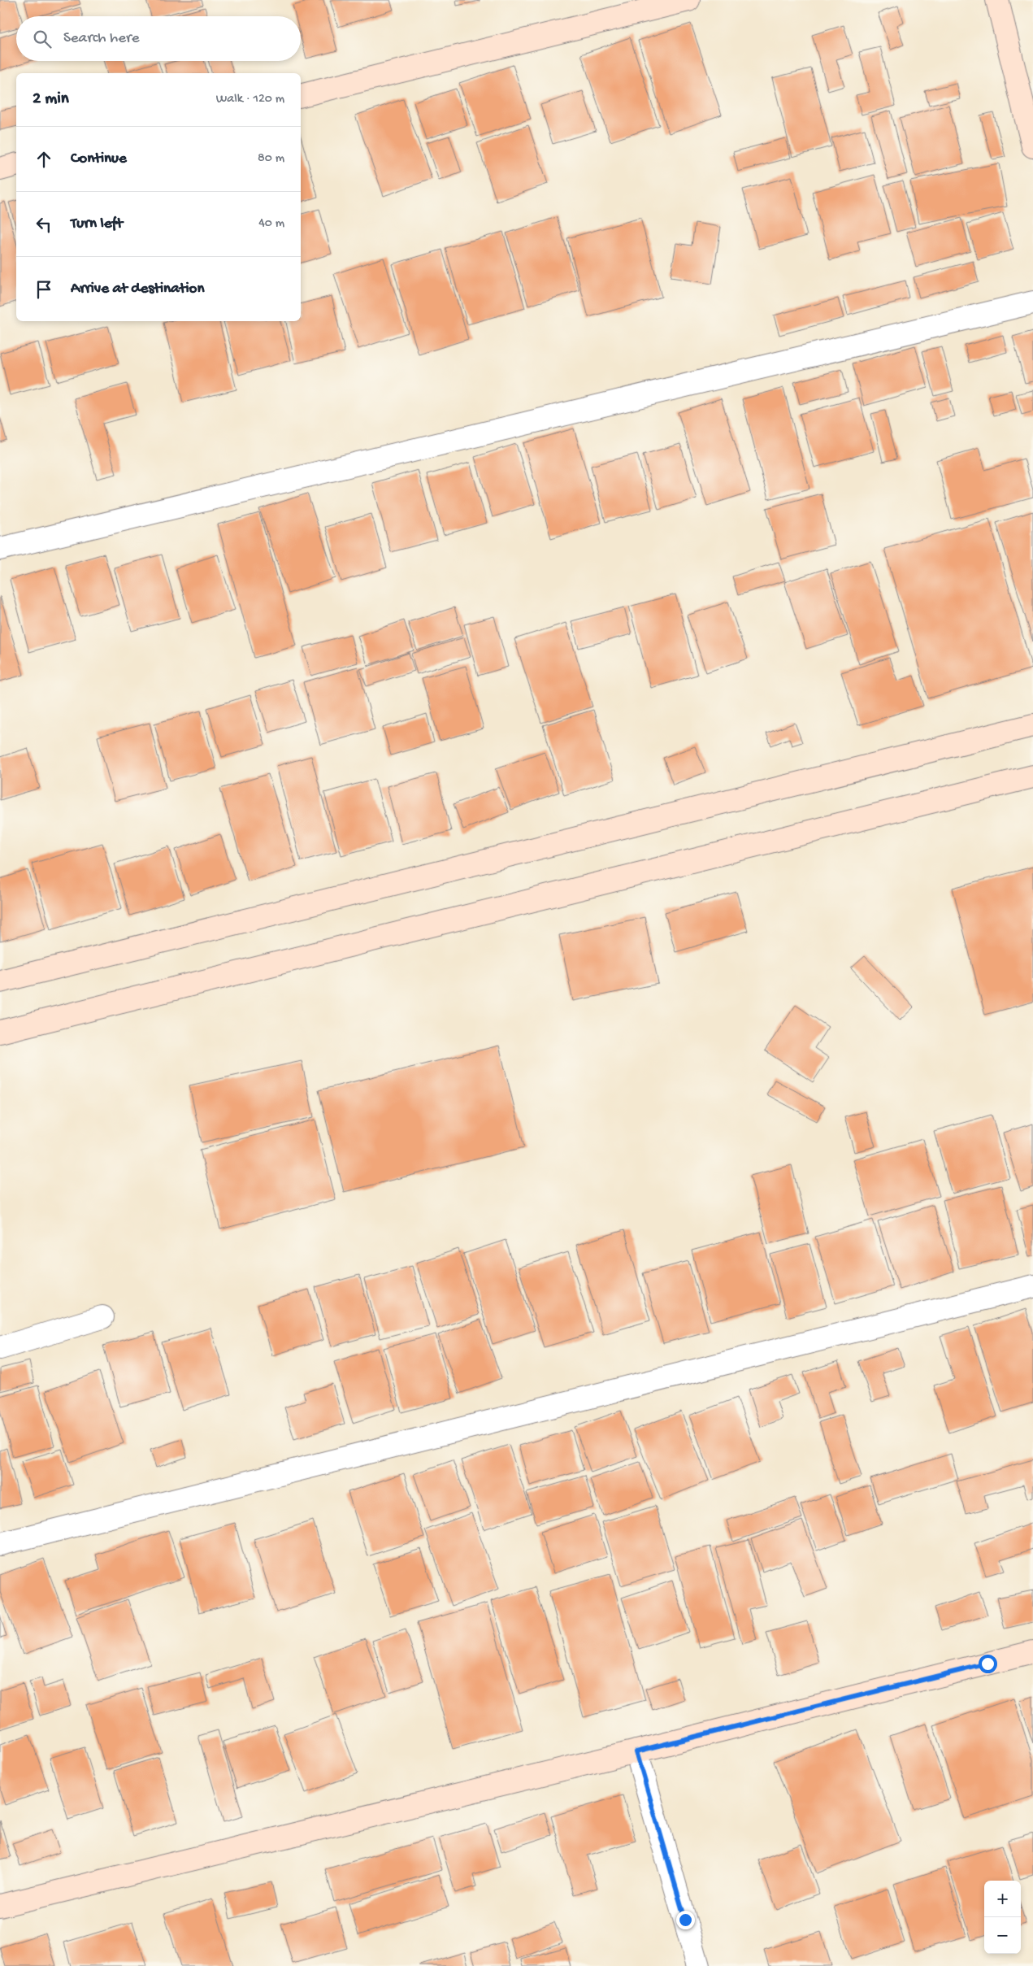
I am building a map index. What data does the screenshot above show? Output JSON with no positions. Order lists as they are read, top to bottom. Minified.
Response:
{"page":{"search":"Search here","heading":["2 min","Walk · 120 m"],"list":[["Continue","80 m"],["Turn left","40 m"],"Arrive at destination"],"map_buttons":["+","−"]}}
